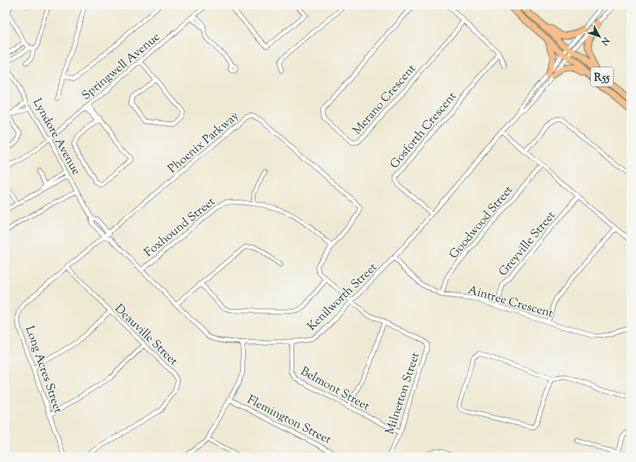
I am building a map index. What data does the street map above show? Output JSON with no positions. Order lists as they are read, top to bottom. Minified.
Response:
{"streets":{"main road":["R55"],"street":["Springwell Avenue","Merano Crescent","Gosforth Crescent","Lyndore Avenue","Phoenix Parkway","Goodwood Street","Foxhound Street","Greyville Street","Kenilworth Street","Aintree Crescent","Deauville Street","Long Acres Street","Belmont Street","Milnerton Street","Flemington Street"]},"crossings":[["Springwell Avenue","Lyndore Avenue"],["R55","Kenilworth Street"],["Gosforth Crescent","Kenilworth Street"],["Lyndore Avenue","Phoenix Parkway"],["Lyndore Avenue","Kenilworth Street"],["Lyndore Avenue","Long Acres Street"],["Phoenix Parkway","Long Acres Street"],["Phoenix Parkway","Milnerton Street"],["Goodwood Street","Aintree Crescent"],["Foxhound Street","Kenilworth Street"],["Foxhound Street","Milnerton Street"],["Greyville Street","Aintree Crescent"],["Kenilworth Street","Aintree Crescent"],["Kenilworth Street","Long Acres Street"],["Kenilworth Street","Belmont Street"],["Kenilworth Street","Milnerton Street"],["Deauville Street","Long Acres Street"],["Belmont Street","Milnerton Street"]],"north":"bottom right"}
